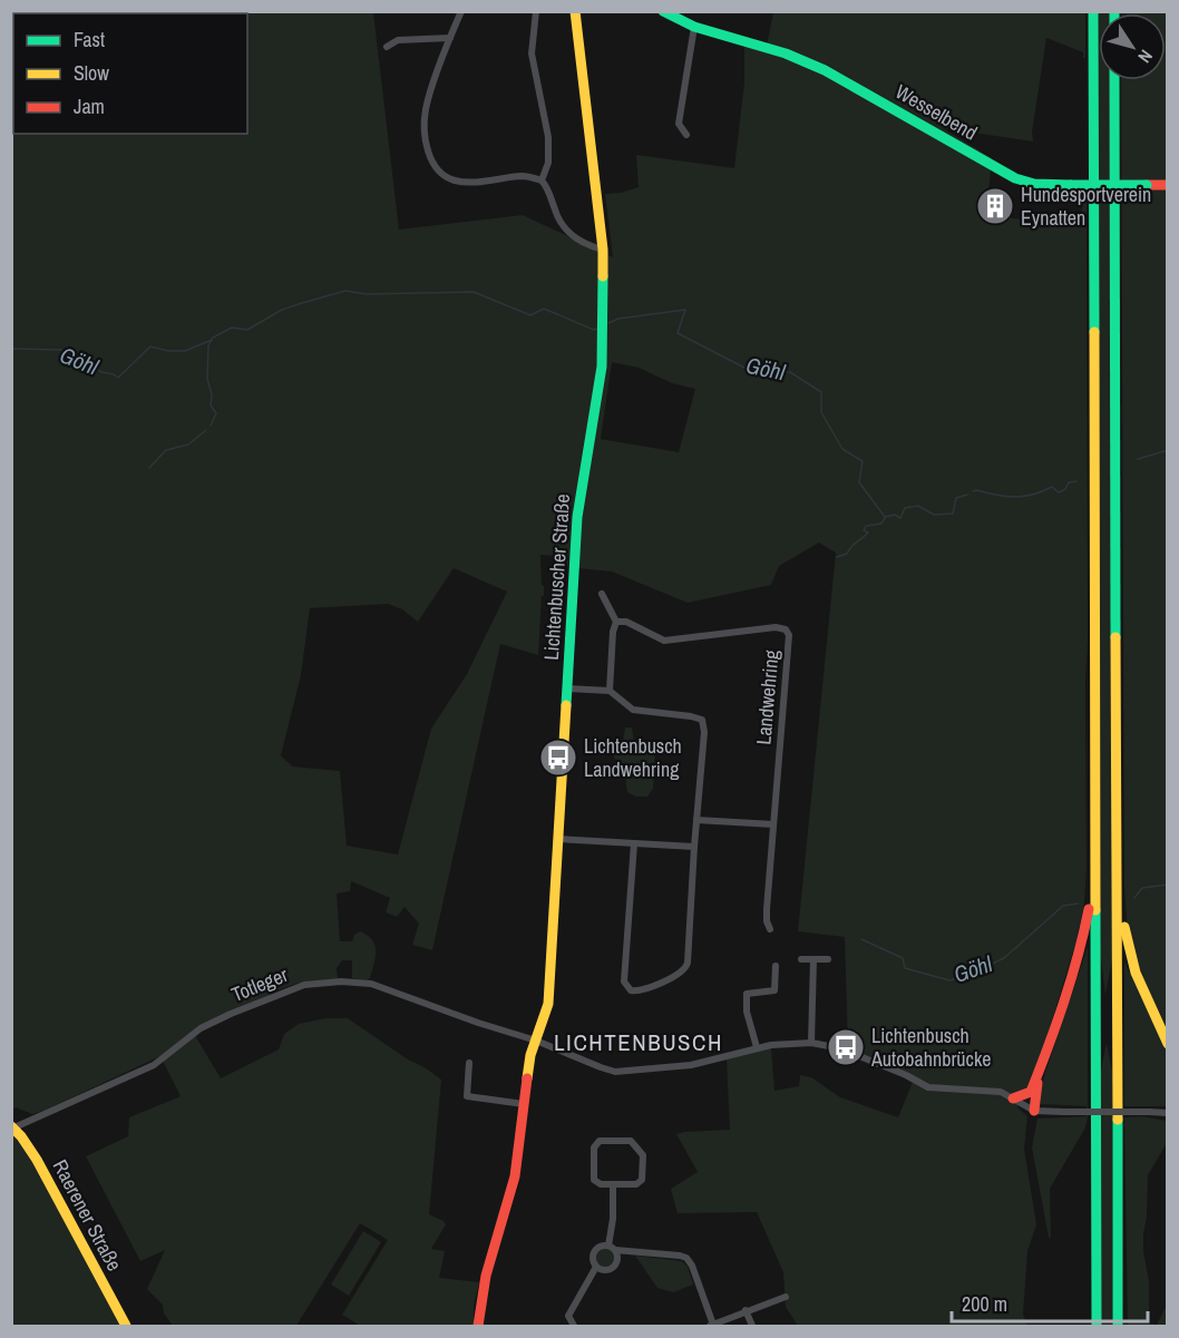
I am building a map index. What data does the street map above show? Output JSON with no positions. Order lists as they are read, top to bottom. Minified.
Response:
{"streets":{"main road":["Wesselbend","Lichtenbuscher Straße","Raerener Straße"],"street":["Landwehring","Totleger"]},"crossings":[["Lichtenbuscher Straße","Totleger"],["Totleger","Raerener Straße"]],"districts":["LICHTENBUSCH"],"water":["Göhl"],"places":{"building":["Hundesportverein Eynatten"],"bus stop":["Lichtenbusch Landwehring","Lichtenbusch Autobahnbrücke"]},"legend":["Fast","Slow","Jam"],"scale_bar":"200 m","north":"bottom right"}
